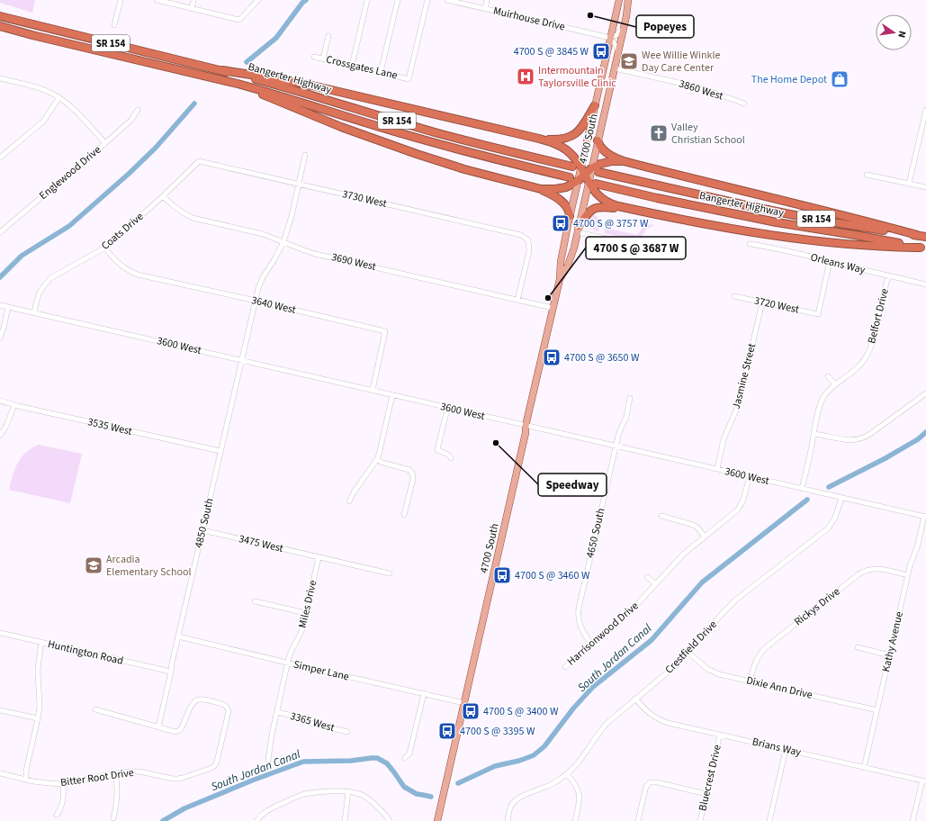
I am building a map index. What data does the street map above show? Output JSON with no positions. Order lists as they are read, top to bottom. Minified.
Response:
{"streets":{"highway":["SR 154","Bangerter Highway"],"main road":["4700 South"],"street":["Muirhouse Drive","Crossgates Lane","3860 West","Englewood Drive","3730 West","Coats Drive","3690 West","Orleans Way","3640 West","3720 West","Belfort Drive","3600 West","Jasmine Street","3535 West","4850 South","4650 South","3475 West","Miles Drive","Rickys Drive","Harrisonwood Drive","Kathy Avenue","Crestfield Drive","Huntington Road","Simper Lane","Dixie Ann Drive","3365 West","Brians Way","Bitter Root Drive","Bluecrest Drive"]},"crossings":[["Muirhouse Drive","4700 South"],["Bangerter Highway","4700 South"],["3860 West","4700 South"],["4700 South","3690 West"],["4700 South","3600 West"],["4700 South","Simper Lane"],["3730 West","Coats Drive"],["3730 West","3690 West"],["3730 West","4850 South"],["Coats Drive","3690 West"],["Coats Drive","3640 West"],["Coats Drive","3600 West"],["3690 West","4850 South"],["Orleans Way","3720 West"],["Orleans Way","Belfort Drive"],["3640 West","3600 West"],["3640 West","4850 South"],["3720 West","Jasmine Street"],["Belfort Drive","3600 West"],["3600 West","Jasmine Street"],["3600 West","4850 South"],["3600 West","4650 South"],["3600 West","Harrisonwood Drive"],["3600 West","Kathy Avenue"],["3600 West","Crestfield Drive"],["3535 West","4850 South"],["4850 South","3475 West"],["4850 South","Huntington Road"],["4850 South","Simper Lane"],["4850 South","Bitter Root Drive"],["4650 South","Harrisonwood Drive"],["3475 West","Miles Drive"],["Miles Drive","Simper Lane"],["Miles Drive","3365 West"],["Rickys Drive","Kathy Avenue"],["Rickys Drive","Dixie Ann Drive"],["Kathy Avenue","Dixie Ann Drive"],["Kathy Avenue","Brians Way"],["Crestfield Drive","Dixie Ann Drive"],["Crestfield Drive","Brians Way"],["Brians Way","Bluecrest Drive"]],"water":["South Jordan Canal"],"places":{"other":["Popeyes","4700 S @ 3687 W","Speedway"],"bus stop":["4700 S @ 3845 W","4700 S @ 3757 W","4700 S @ 3650 W","4700 S @ 3460 W","4700 S @ 3400 W","4700 S @ 3395 W"],"school or university":["Wee Willie Winkle Day Care Center","Arcadia Elementary School"],"hospital":["Intermountain Taylorsville Clinic"],"shop":["The Home Depot"],"church":["Valley Christian School"]},"north":"right"}
